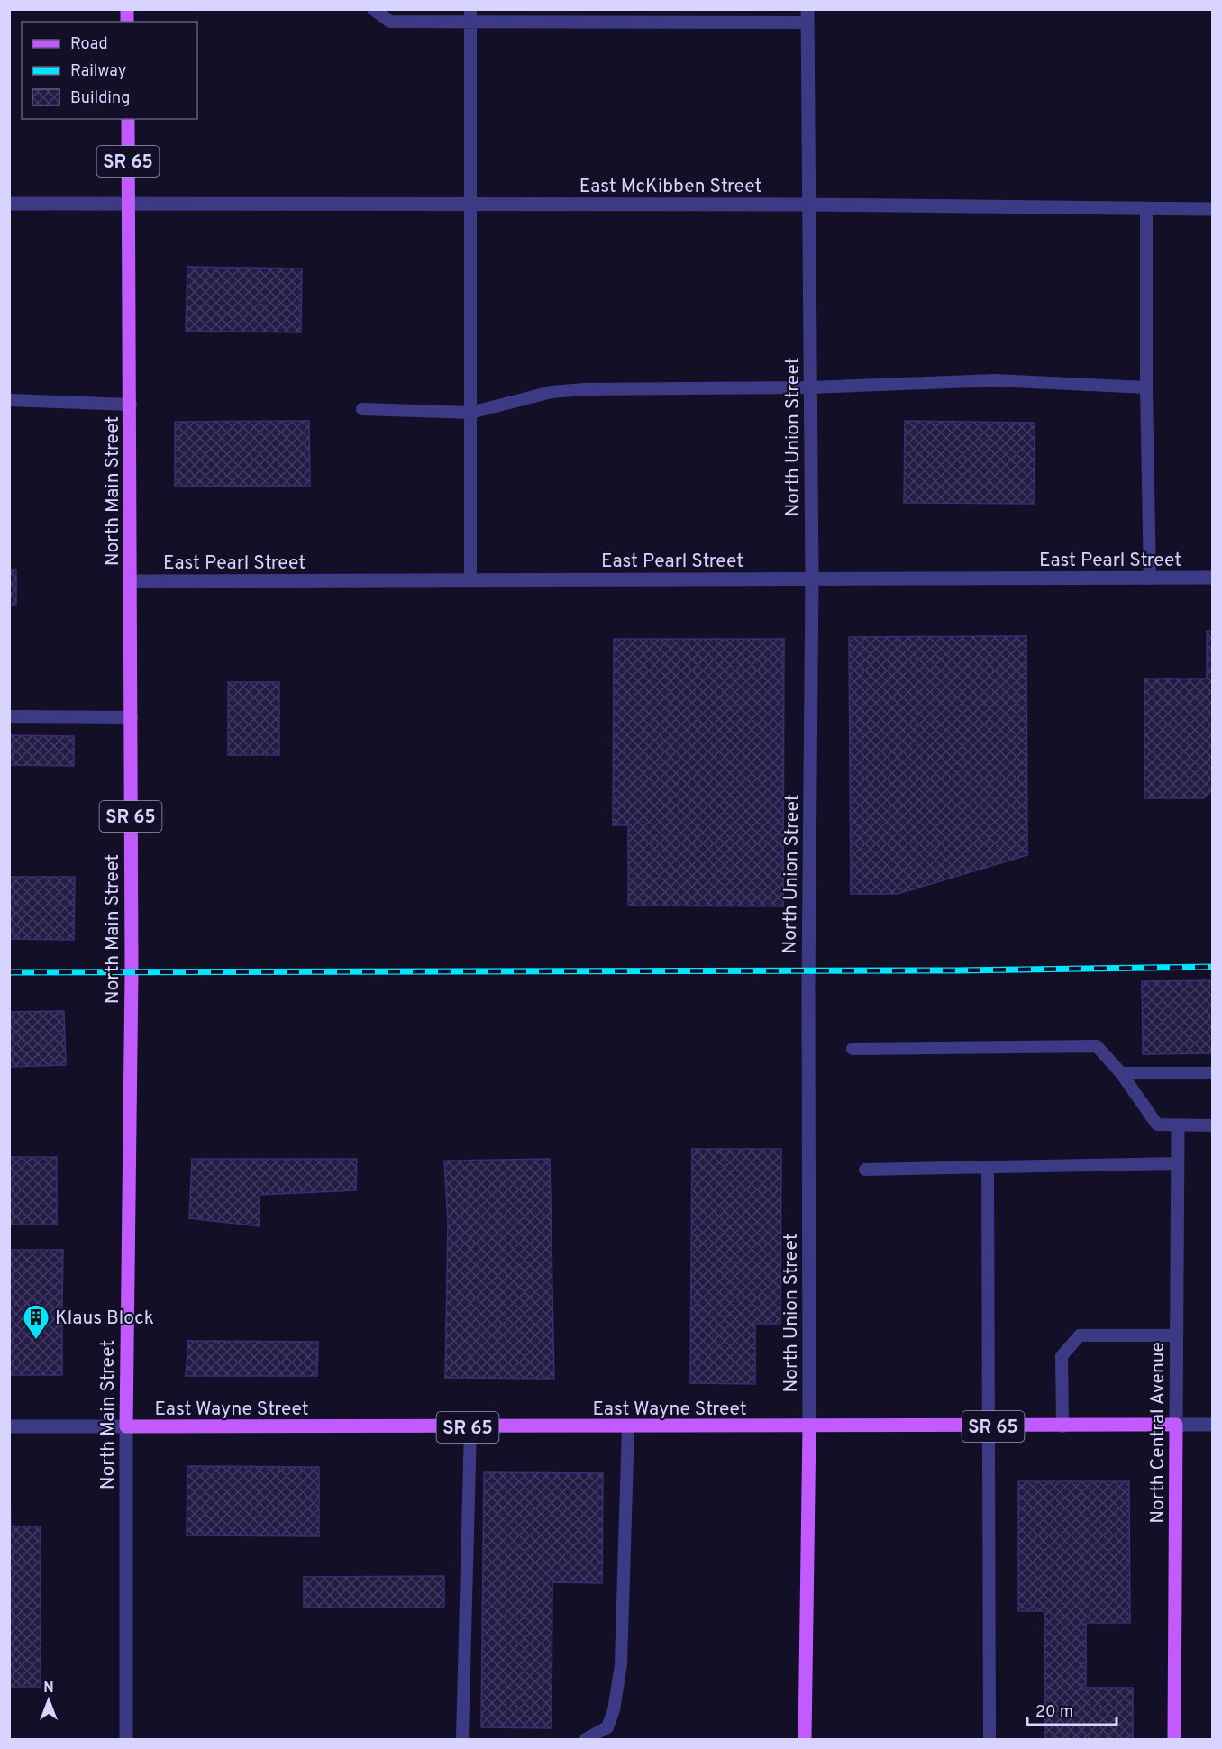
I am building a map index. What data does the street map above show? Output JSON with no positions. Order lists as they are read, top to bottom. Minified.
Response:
{"streets":{"main road":["SR 65","North Union Street","North Main Street","East Wayne Street","North Central Avenue"],"street":["East McKibben Street","East Pearl Street"]},"crossings":[["East McKibben Street","North Union Street"],["East McKibben Street","North Main Street"],["North Union Street","East Pearl Street"],["North Union Street","East Wayne Street"],["North Main Street","East Pearl Street"],["North Main Street","East Wayne Street"],["East Wayne Street","North Central Avenue"]],"places":{"building":["Klaus Block"]},"legend":["Road","Railway","Building"],"scale_bar":"20 m","north":"top"}
